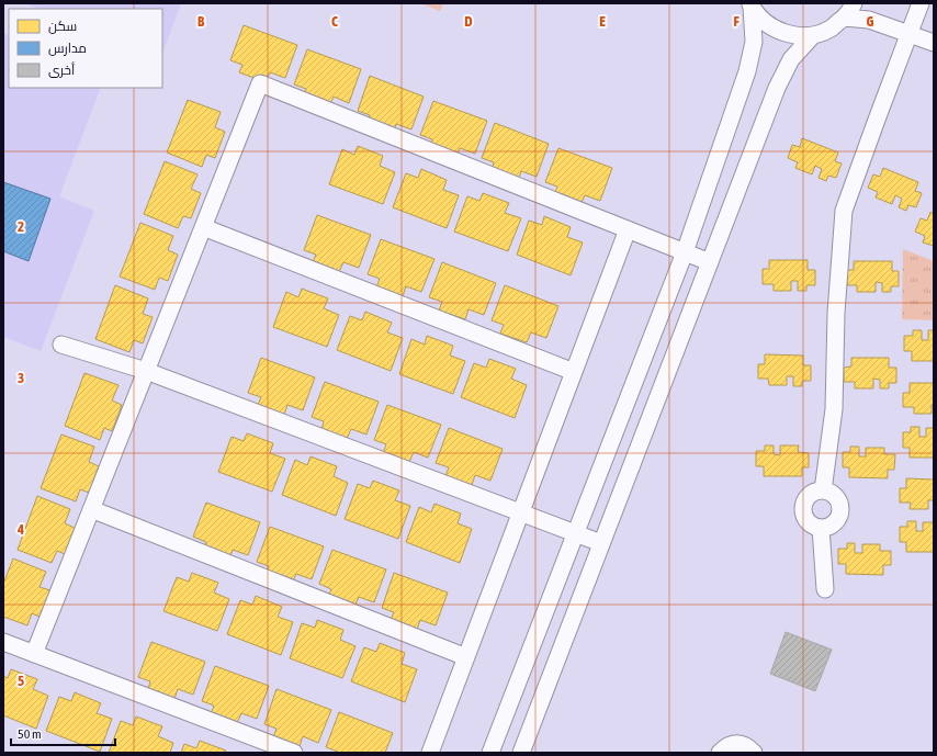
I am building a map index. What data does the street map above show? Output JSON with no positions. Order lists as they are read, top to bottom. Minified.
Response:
{"legend":["سكن","مدارس","أخرى"],"scale_bar":"50 m","grid":{"columns":["B","C","D","E","F","G"],"rows":["2","3","4","5"]}}
